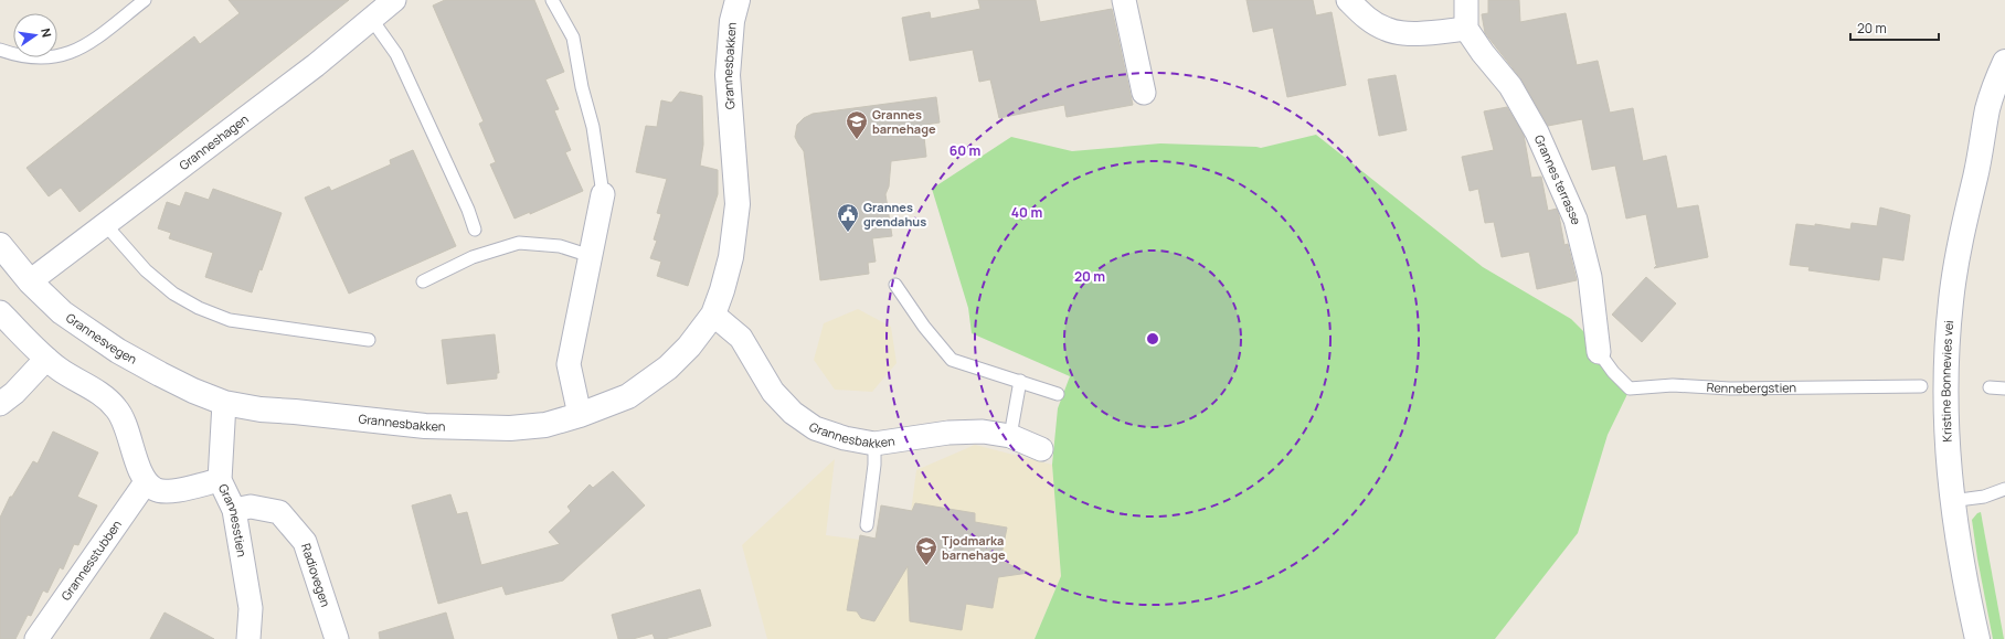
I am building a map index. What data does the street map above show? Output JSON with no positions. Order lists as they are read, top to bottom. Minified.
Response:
{"streets":{"street":["Grannesbakken","Granneshagen","Grannes terrasse","Grannesvegen","Kristine Bonnevies vei","Grannesstien","Grannesstubben","Radiovegen"],"lane":["Rennebergstien"]},"crossings":[["Grannesbakken","Grannesvegen"],["Grannesbakken","Grannesstien"],["Granneshagen","Grannesvegen"],["Grannes terrasse","Rennebergstien"],["Grannesvegen","Grannesstien"],["Grannesstien","Radiovegen"]],"places":{"school or university":["Grannes barnehage","Tjodmarka barnehage"],"public building":["Grannes grendahus"]},"scale_bar":"20 m","north":"right","rings":["60 m","40 m","20 m"]}
